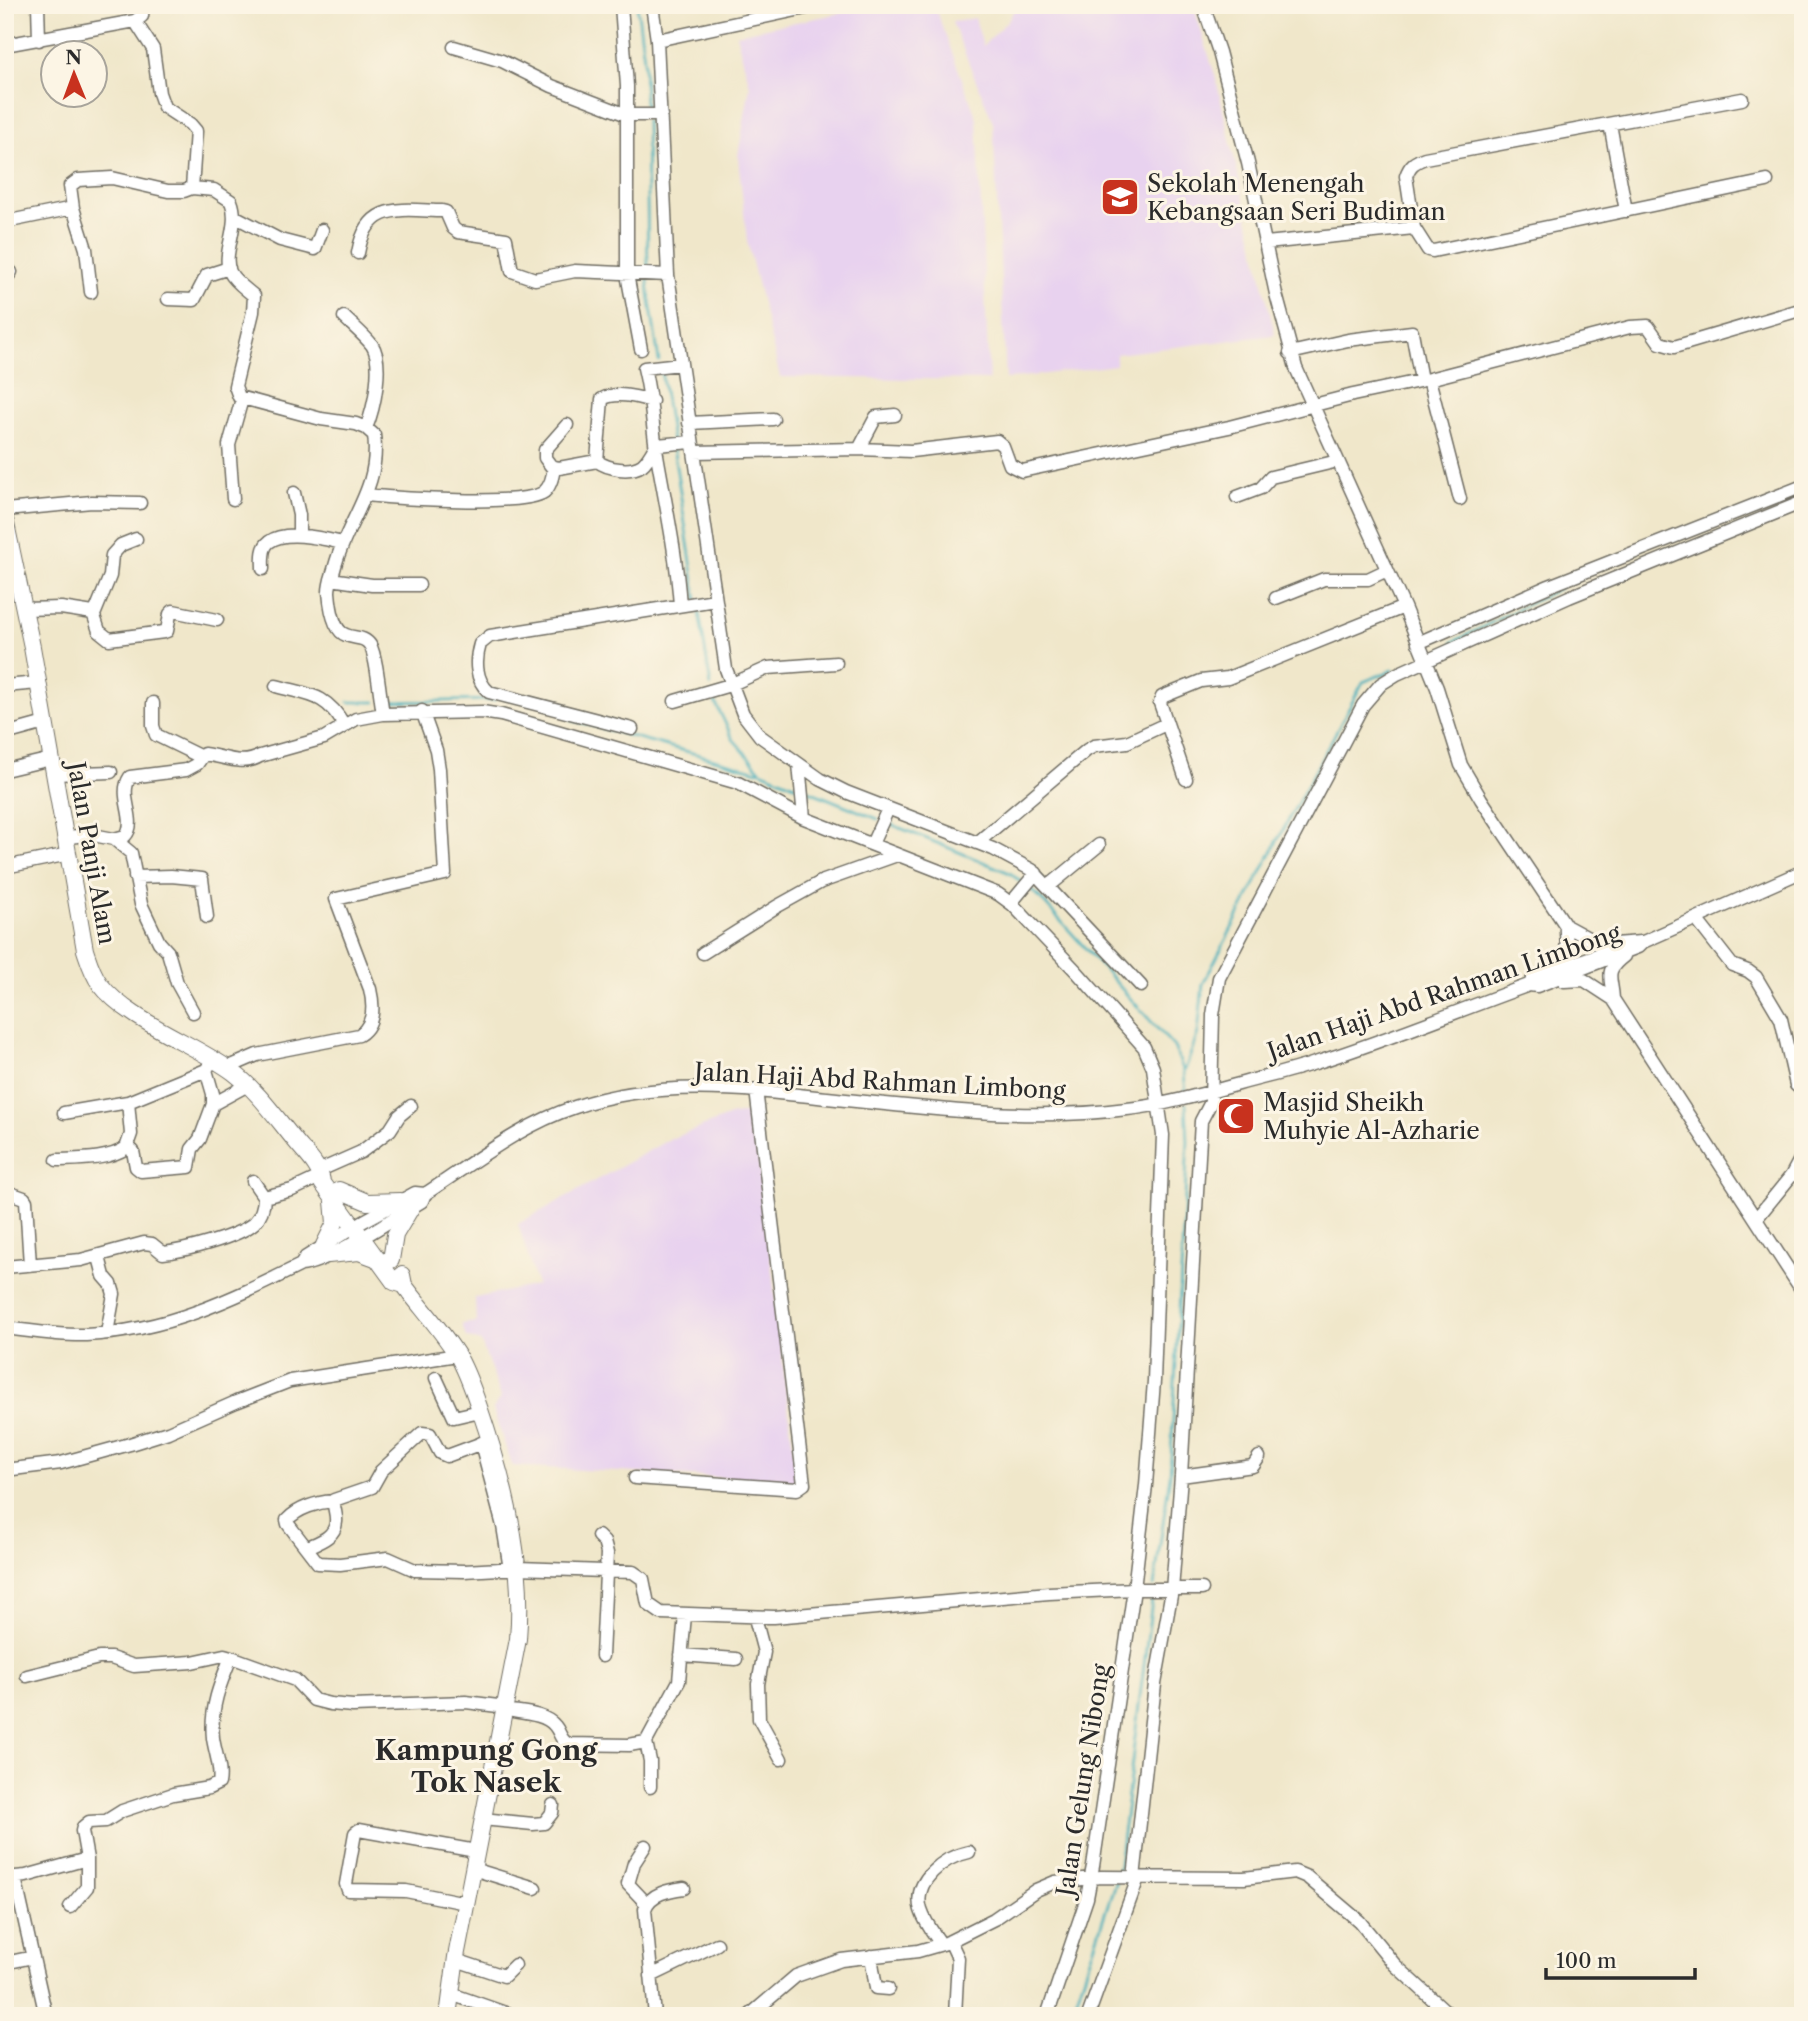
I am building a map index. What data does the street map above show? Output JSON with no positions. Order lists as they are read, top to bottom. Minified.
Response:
{"streets":{"main road":["Jalan Panji Alam"],"street":["Jalan Haji Abd Rahman Limbong","Jalan Gelung Nibong"]},"crossings":[["Jalan Panji Alam","Jalan Haji Abd Rahman Limbong"],["Jalan Haji Abd Rahman Limbong","Jalan Gelung Nibong"]],"districts":["Kampung Gong Tok Nasek"],"places":{"school or university":["Sekolah Menengah Kebangsaan Seri Budiman"],"mosque":["Masjid Sheikh Muhyie Al-Azharie"]},"scale_bar":"100 m","north":"top"}
